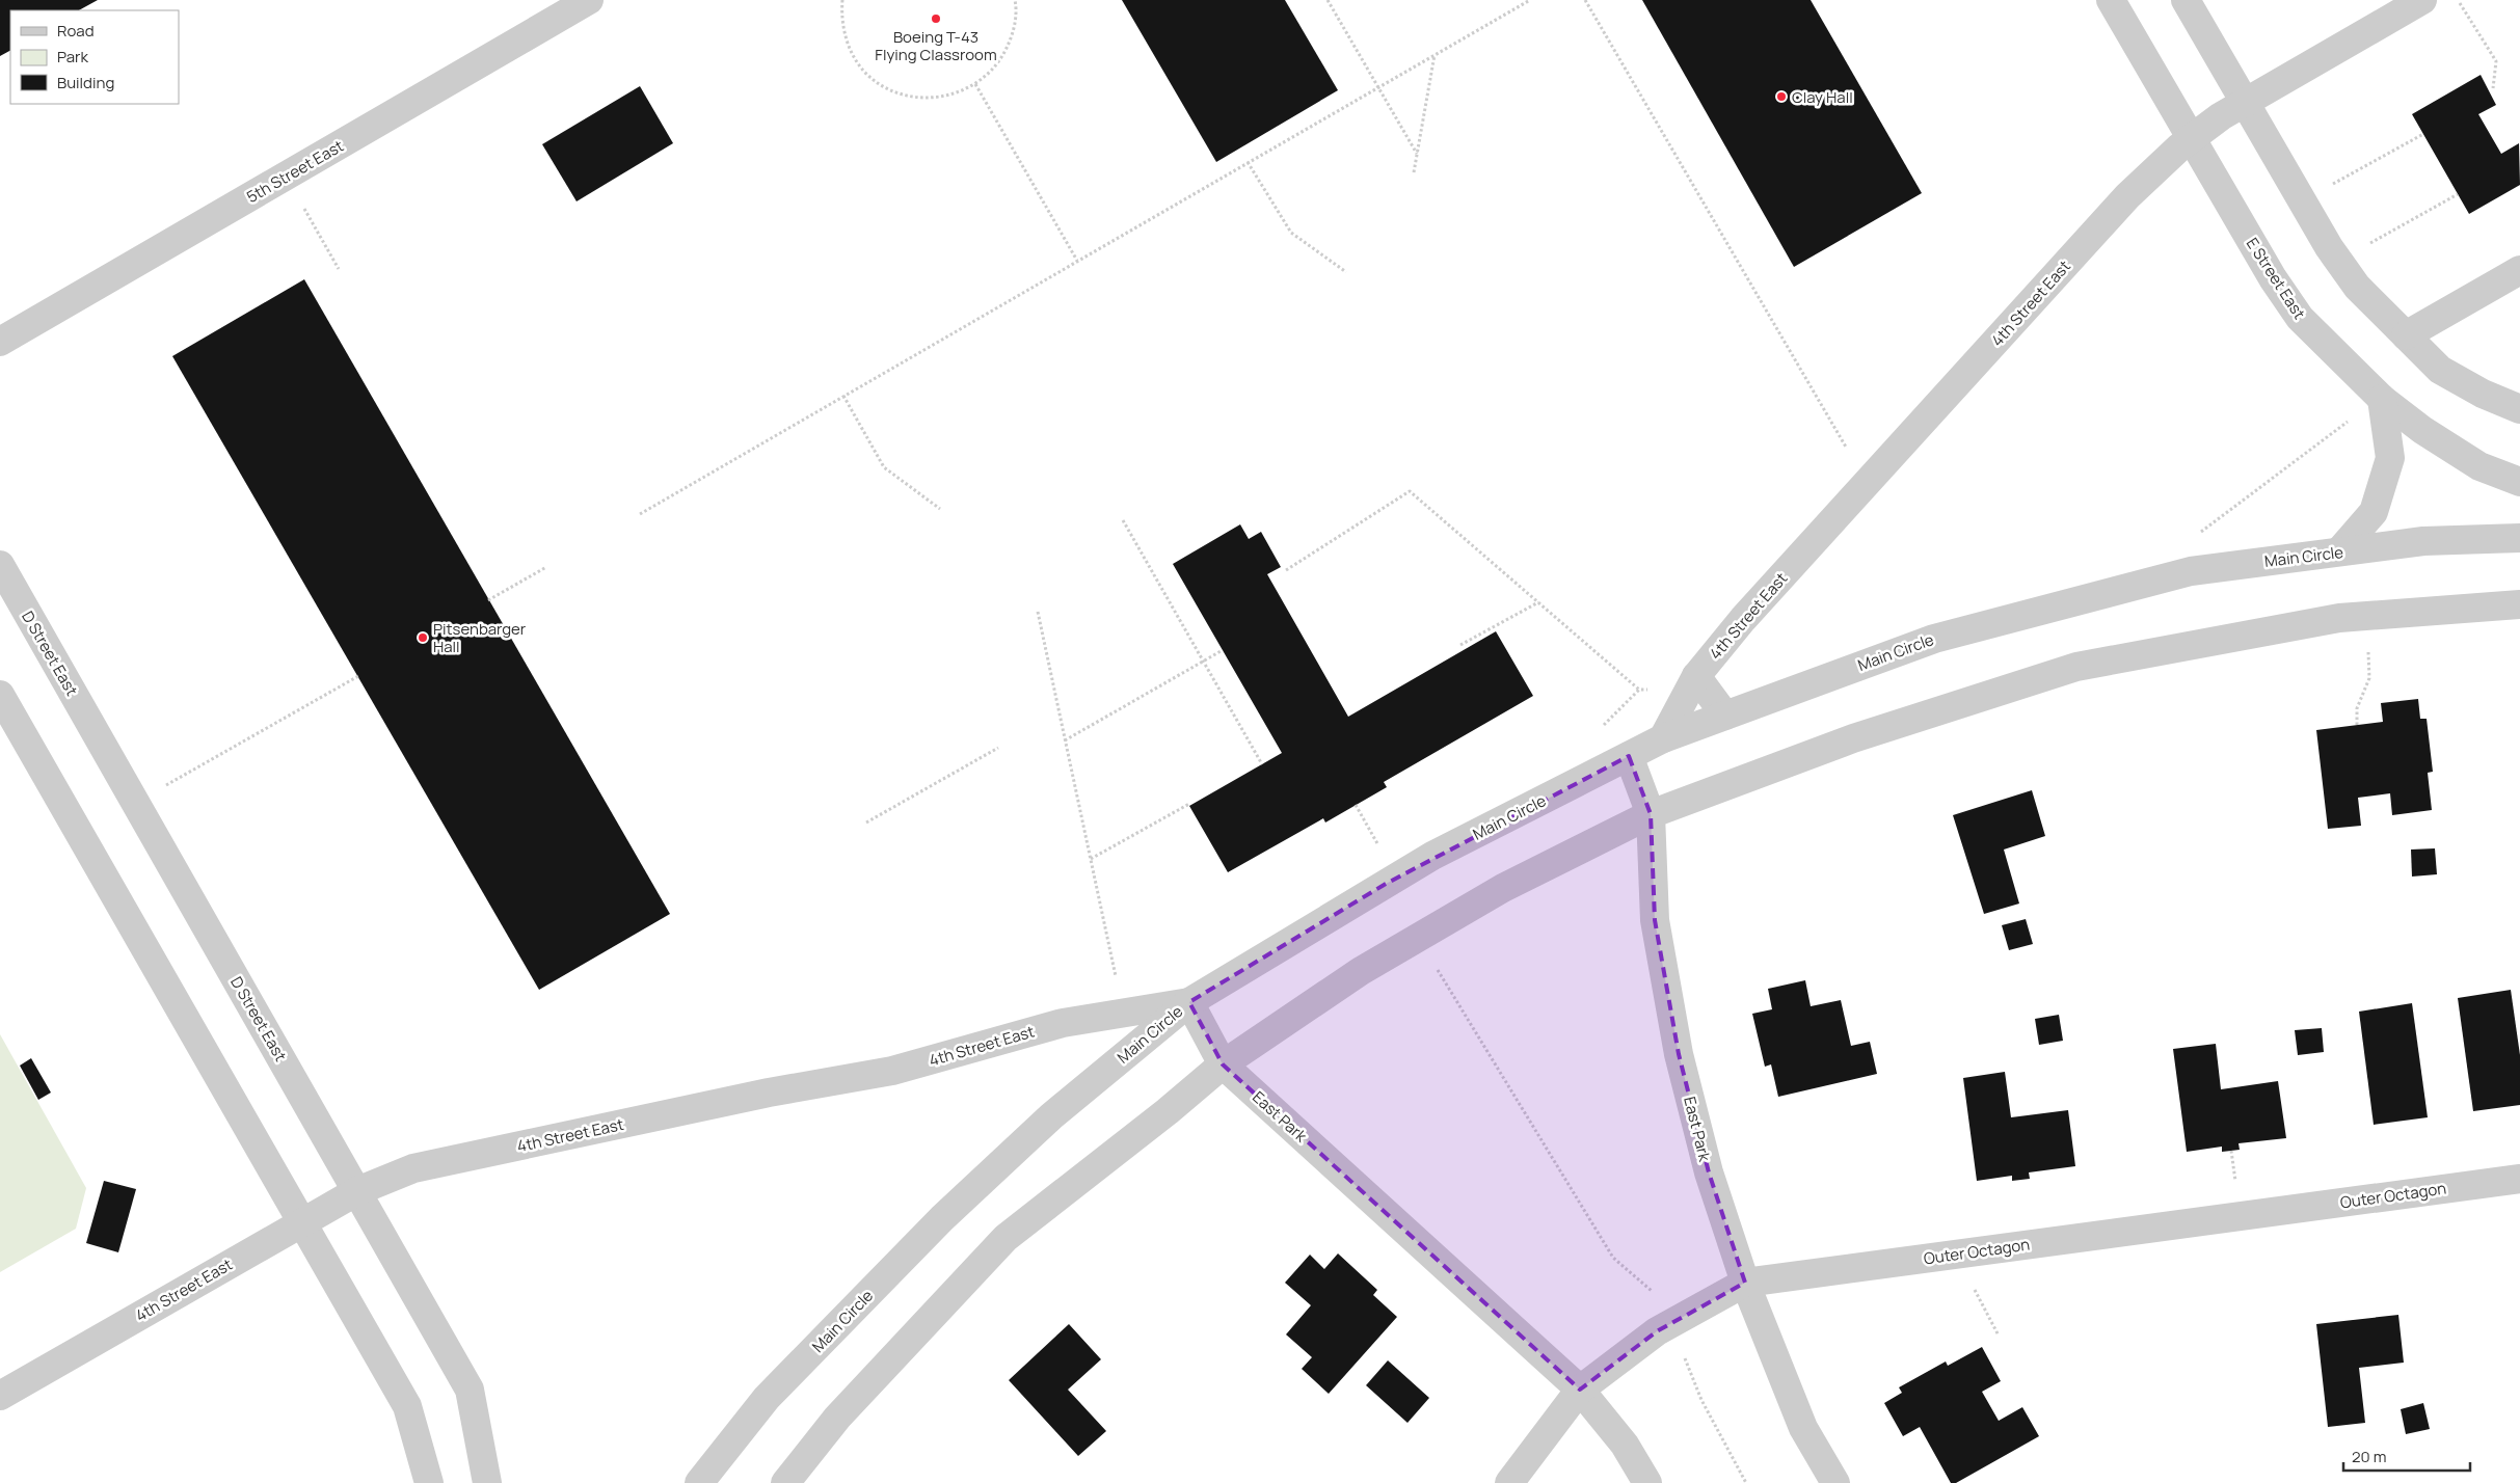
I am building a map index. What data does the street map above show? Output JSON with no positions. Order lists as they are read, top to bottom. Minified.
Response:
{"streets":{"street":["5th Street East","E Street East","4th Street East","Main Circle","D Street East","East Park","Outer Octagon"]},"crossings":[["E Street East","4th Street East"],["4th Street East","Main Circle"],["4th Street East","D Street East"],["4th Street East","East Park"],["Main Circle","East Park"],["East Park","Outer Octagon"]],"places":["Boeing T-43 Flying Classroom","Clay Hall","Pitsenbarger Hall"],"legend":["Road","Park","Building"],"scale_bar":"20 m"}
